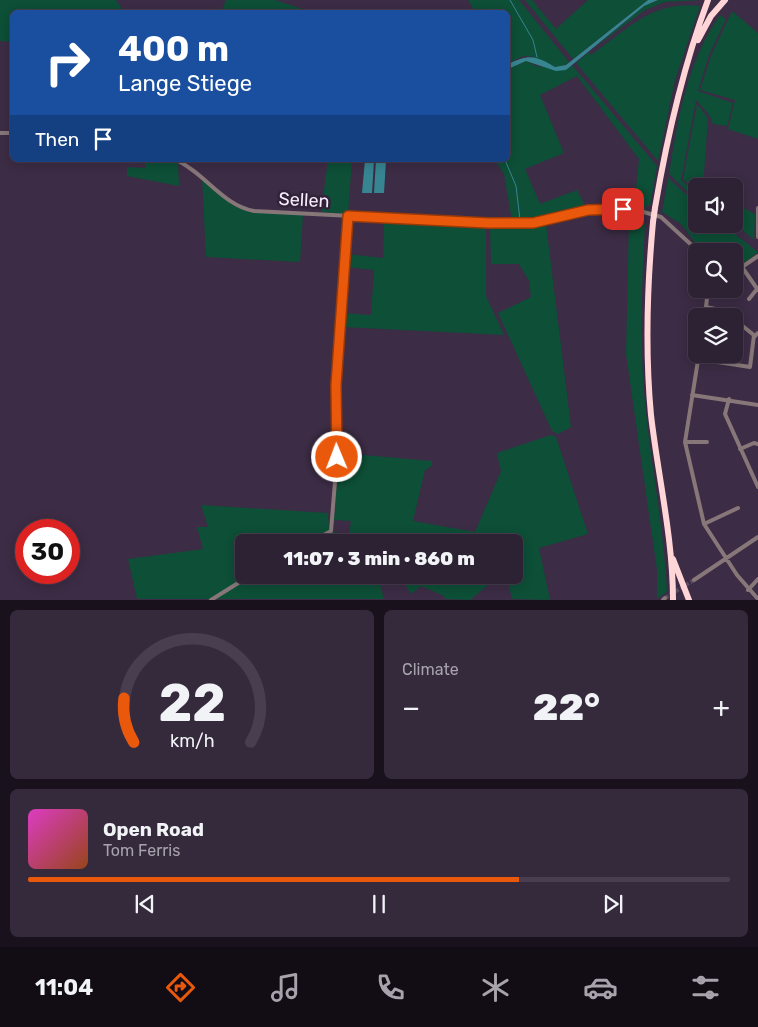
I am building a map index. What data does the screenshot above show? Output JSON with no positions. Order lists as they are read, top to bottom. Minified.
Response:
{"streets":{"street":["Sellen"]},"page":{"turn":["400 m","Lange Stiege"],"then":"Then","limit":"30","trip":"11:07 · 3 min · 860 m","tile":"Climate","heat":["−","22°","+"],"song":["Open Road","Tom Ferris"],"tabs":"11:04","gauge":["22","km/h"]}}
